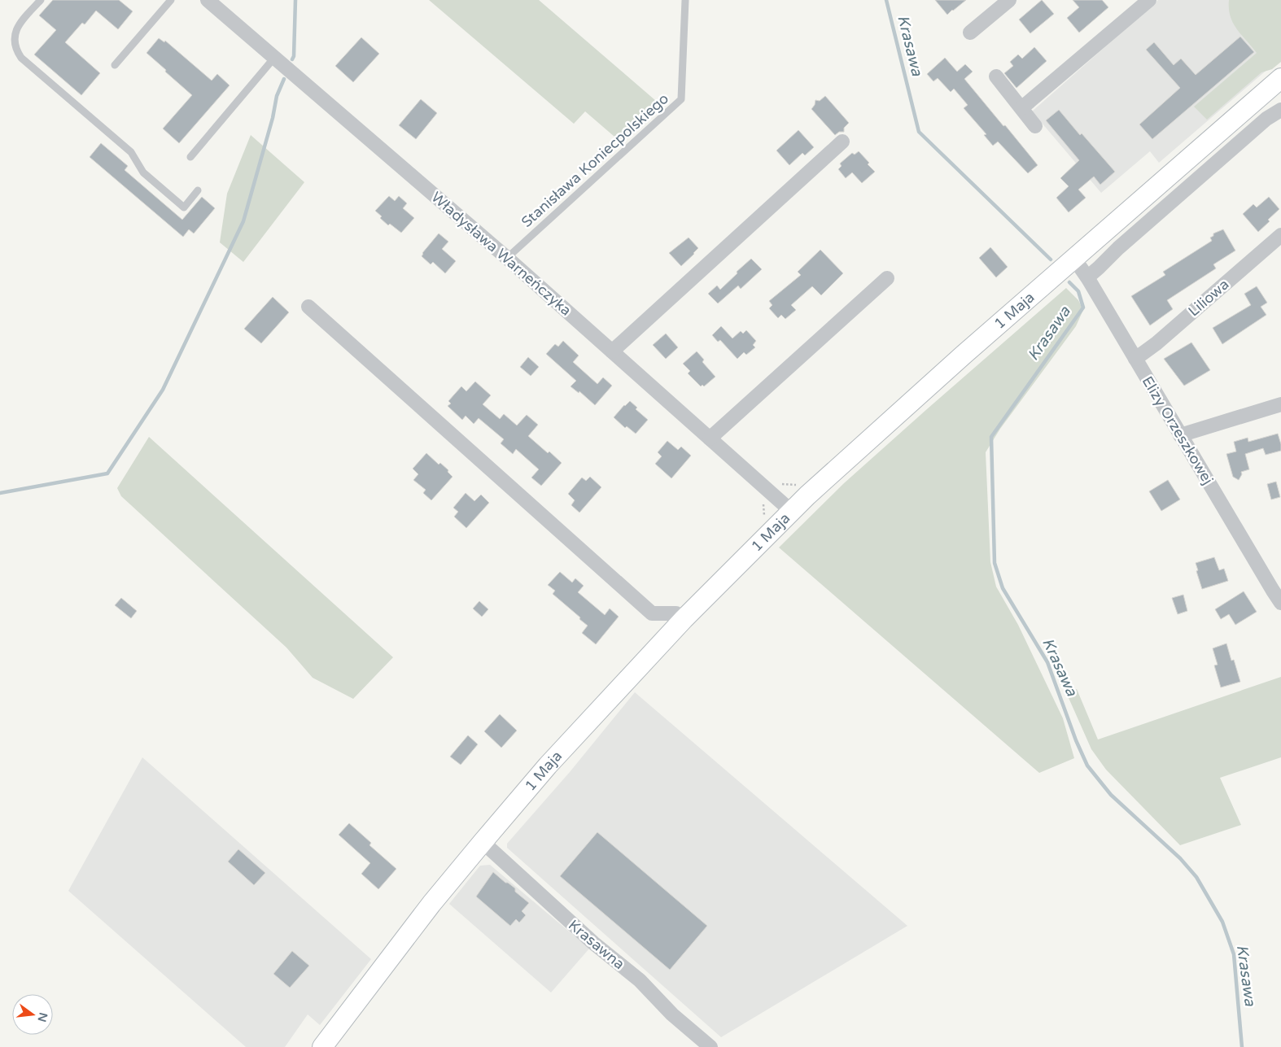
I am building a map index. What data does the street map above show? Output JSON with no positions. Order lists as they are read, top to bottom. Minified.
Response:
{"streets":{"main road":["1 Maja"],"street":["Władysława Warneńczyka","Liliowa","Elizy Orzeszkowej","Krasawna"],"lane":["Stanisława Koniecpolskiego"]},"crossings":[["Stanisława Koniecpolskiego","Władysława Warneńczyka"],["Władysława Warneńczyka","1 Maja"],["Liliowa","Elizy Orzeszkowej"],["1 Maja","Elizy Orzeszkowej"],["1 Maja","Krasawna"]],"water":["Krasawa"],"north":"right"}
